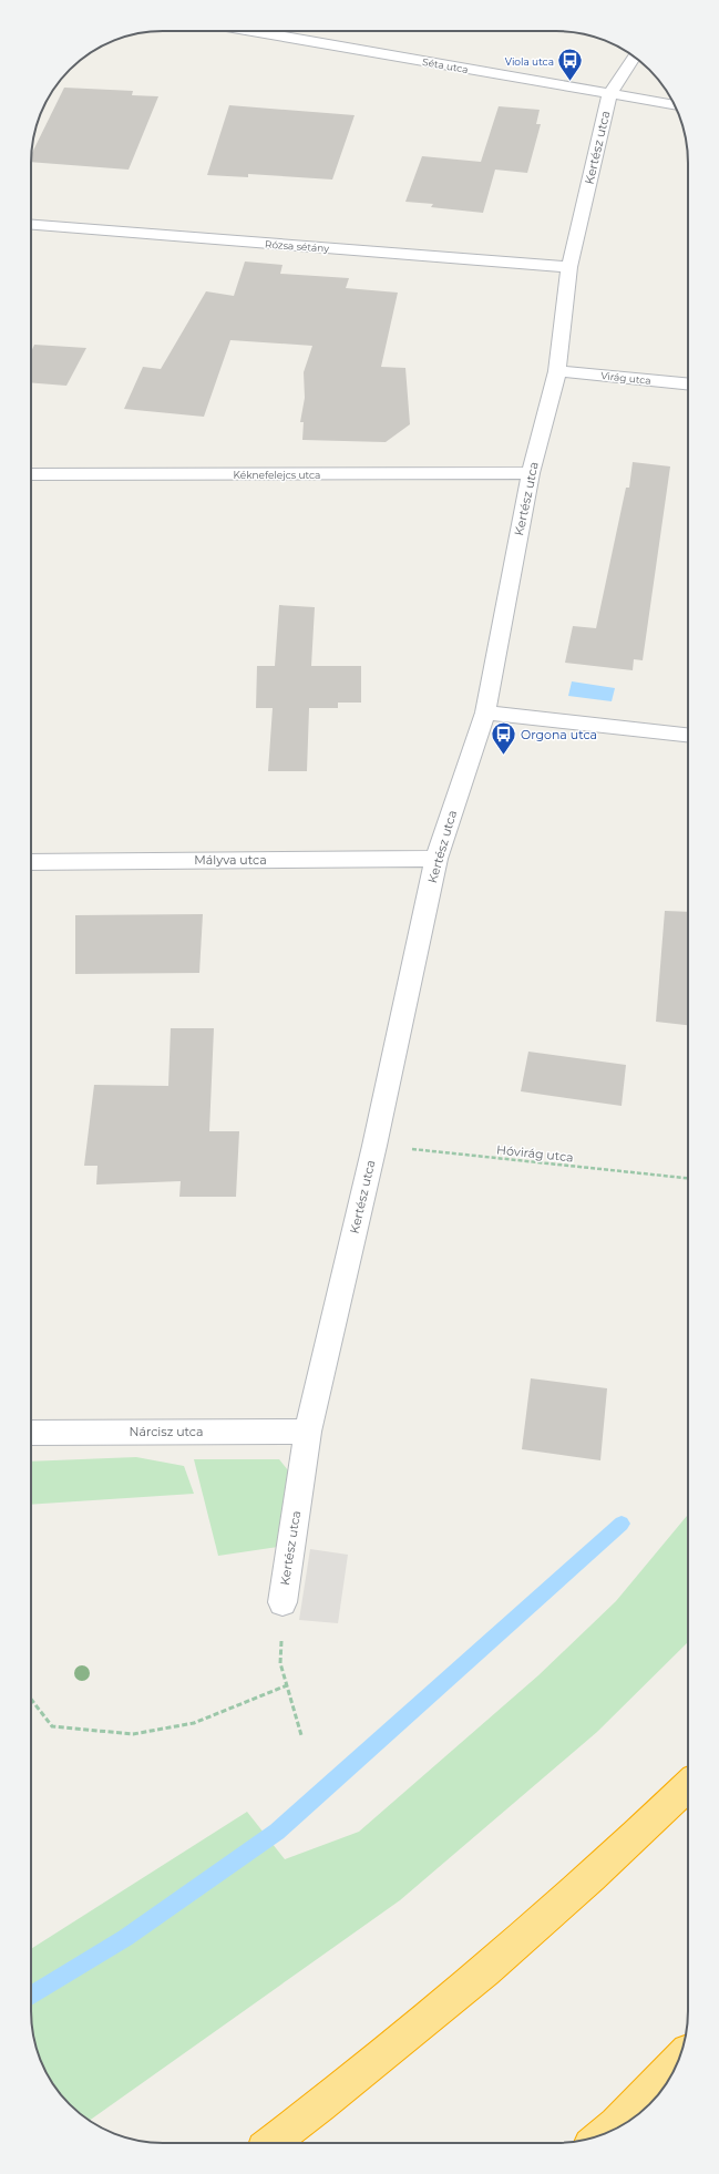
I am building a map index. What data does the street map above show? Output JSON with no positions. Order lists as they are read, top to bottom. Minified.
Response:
{"streets":{"street":["Séta utca","Kertész utca","Rózsa sétány","Virág utca","Kéknefelejcs utca","Mályva utca","Nárcisz utca"],"path":["Hóvirág utca"]},"crossings":[["Séta utca","Kertész utca"],["Kertész utca","Rózsa sétány"],["Kertész utca","Virág utca"],["Kertész utca","Kéknefelejcs utca"],["Kertész utca","Mályva utca"],["Kertész utca","Hóvirág utca"],["Kertész utca","Nárcisz utca"]],"places":{"bus stop":["Viola utca","Orgona utca"]}}
